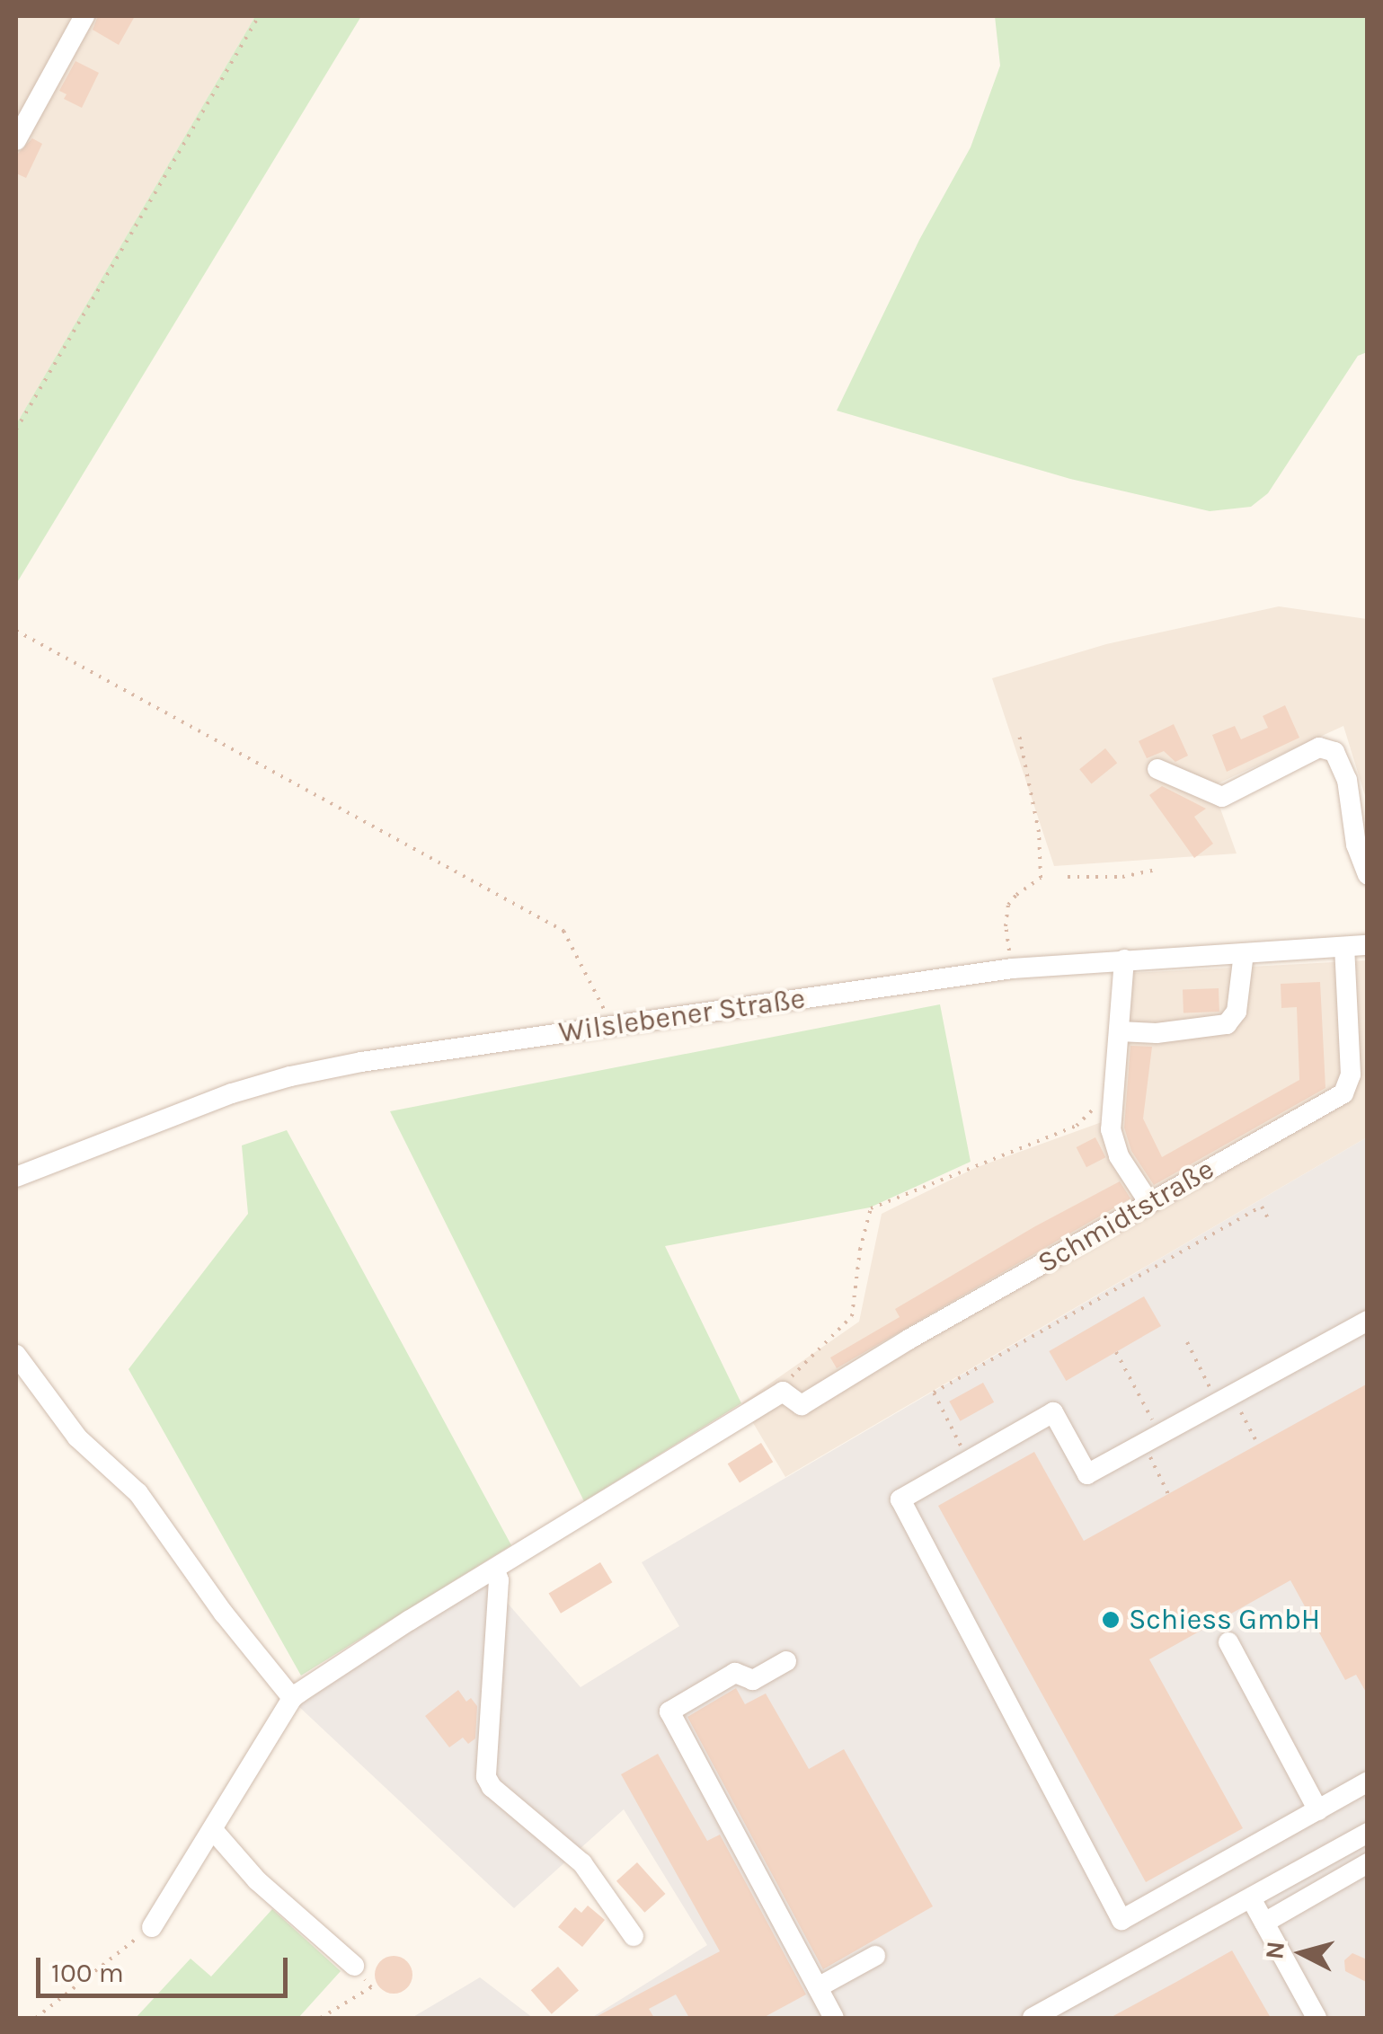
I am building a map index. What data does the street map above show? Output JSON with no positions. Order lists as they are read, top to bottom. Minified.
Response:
{"streets":{"street":["Wilslebener Straße","Schmidtstraße"]},"crossings":[["Wilslebener Straße","Schmidtstraße"]],"places":["Schiess GmbH"],"scale_bar":"100 m","north":"left"}
